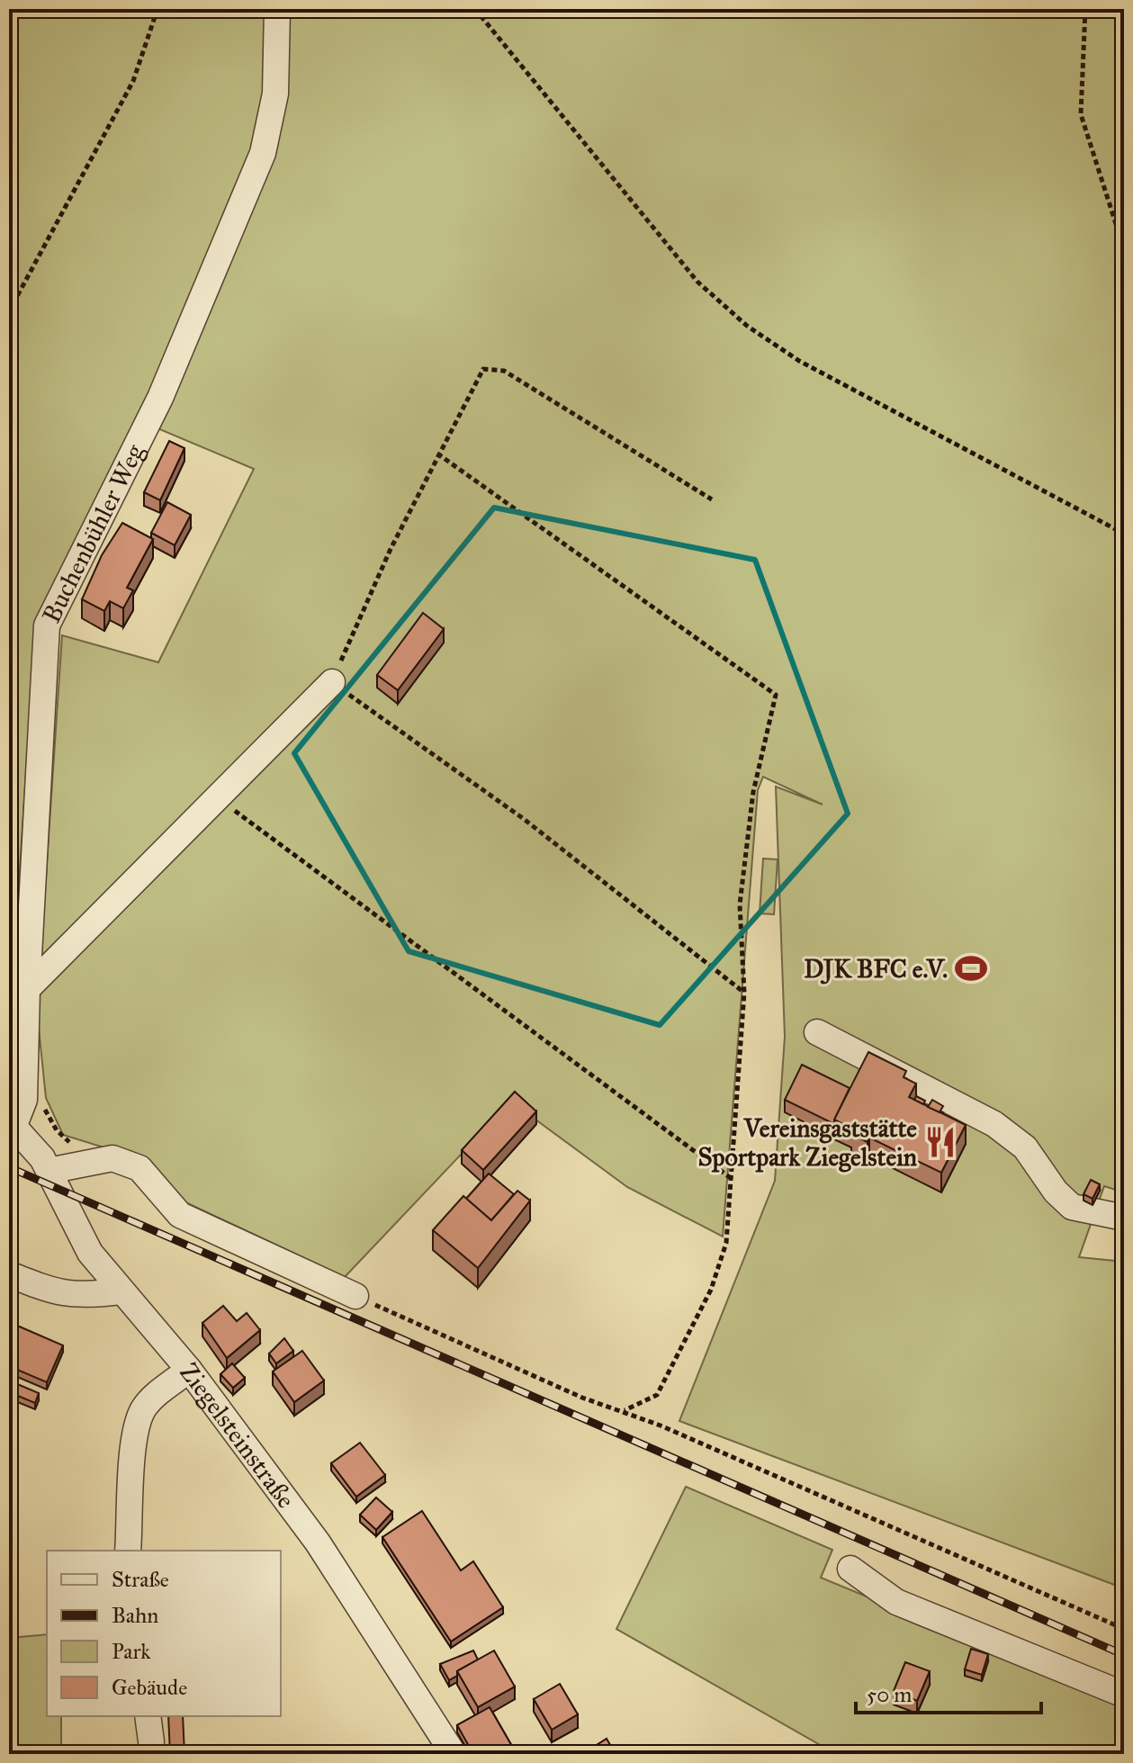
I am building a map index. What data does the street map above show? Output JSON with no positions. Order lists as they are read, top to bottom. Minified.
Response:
{"streets":{"street":["Buchenbühler Weg","Ziegelsteinstraße"]},"crossings":[["Buchenbühler Weg","Ziegelsteinstraße"]],"places":{"sports":["DJK BFC e.V."],"restaurant":["Vereinsgaststätte Sportpark Ziegelstein"]},"legend":["Straße","Bahn","Park","Gebäude"],"scale_bar":"50 m"}
